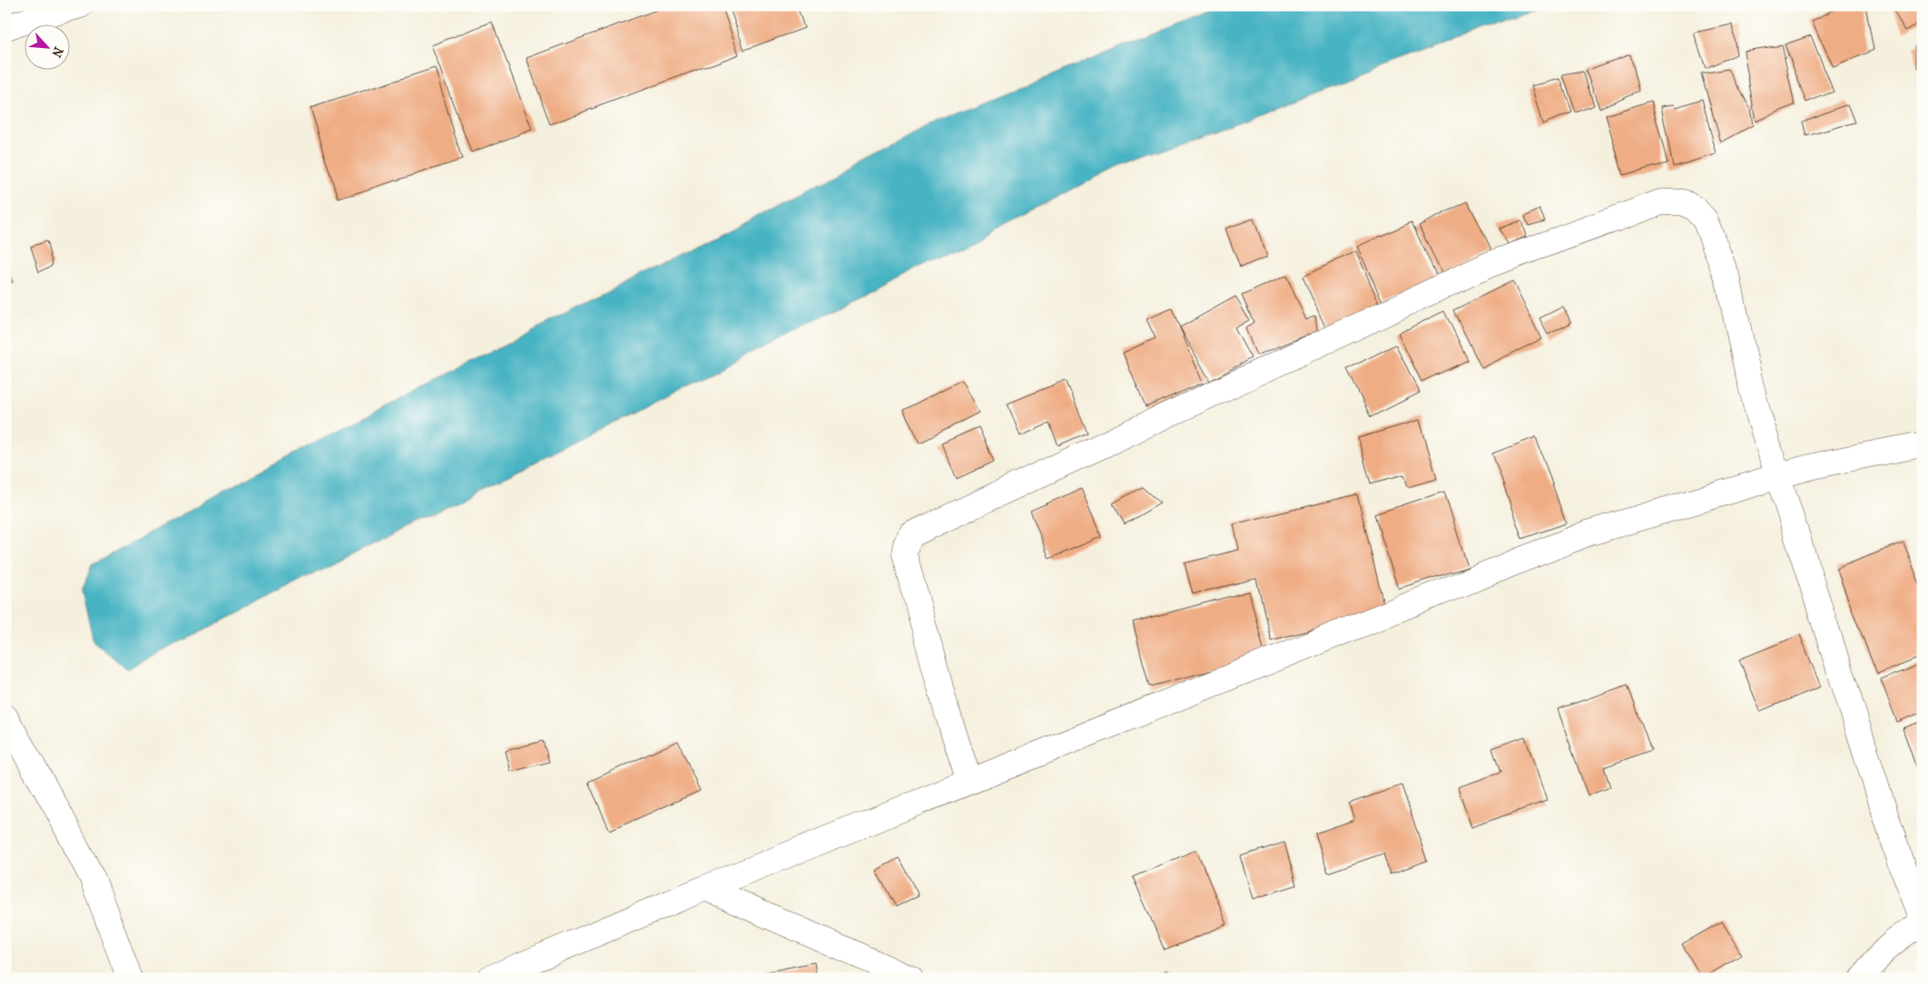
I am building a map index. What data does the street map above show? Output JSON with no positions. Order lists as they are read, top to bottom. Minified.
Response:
{"north":"bottom right"}
